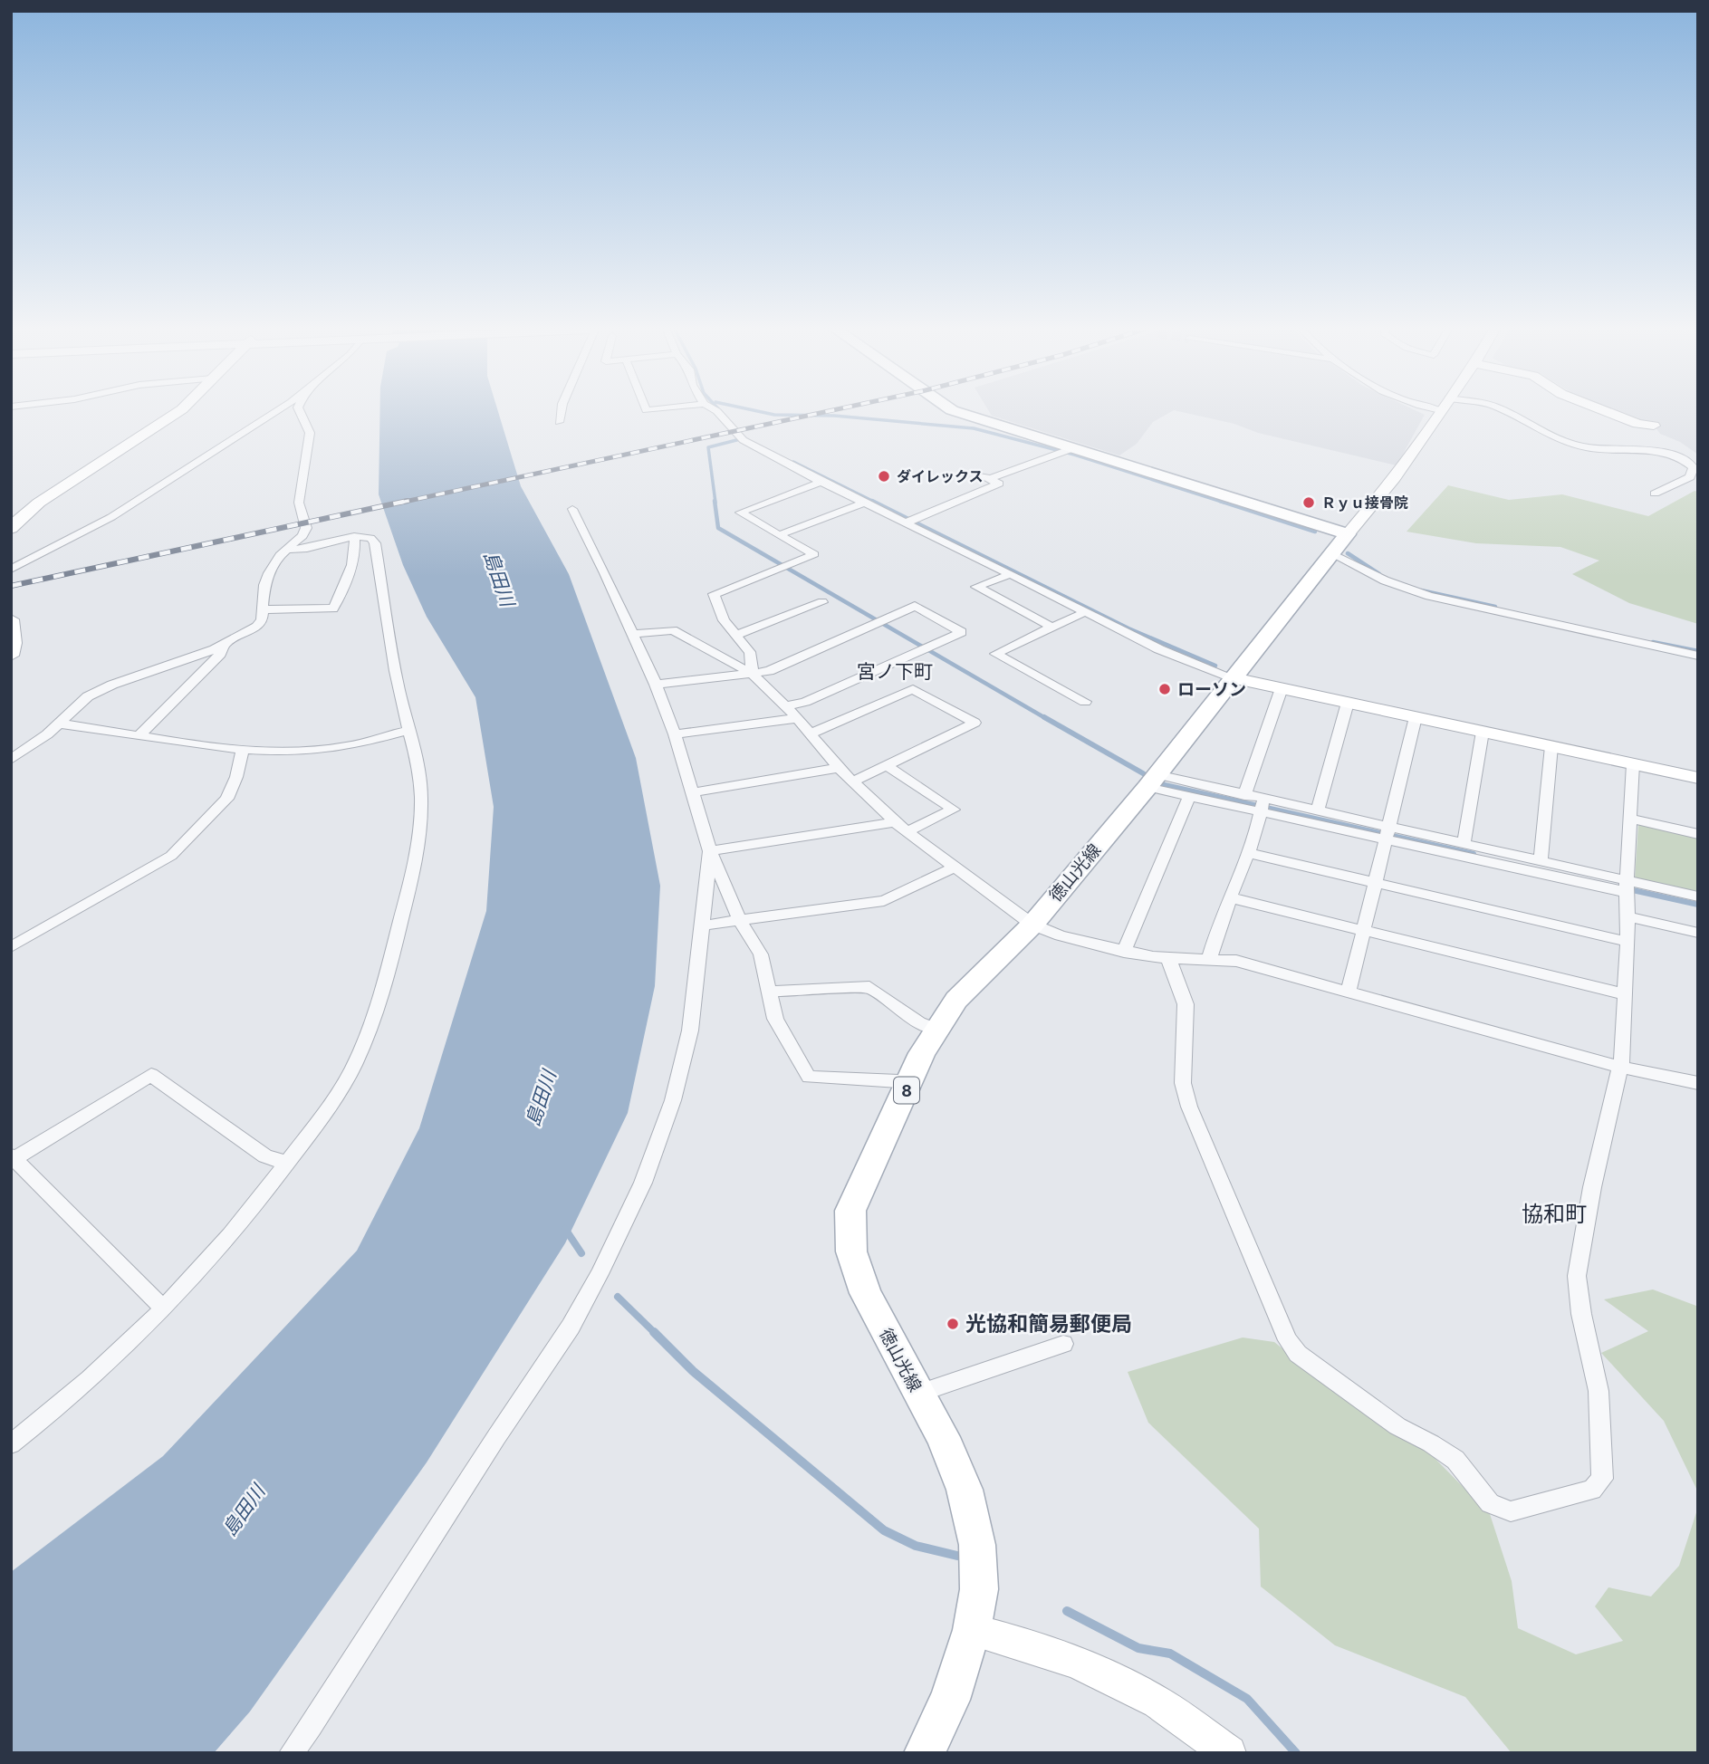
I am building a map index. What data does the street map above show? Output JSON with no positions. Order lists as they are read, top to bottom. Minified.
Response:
{"streets":{"main road":["徳山光線","8"]},"districts":["宮ノ下町","協和町"],"water":["島田川"],"places":["ダイレックス","Ｒｙｕ接骨院","ローソン","光協和簡易郵便局"]}
